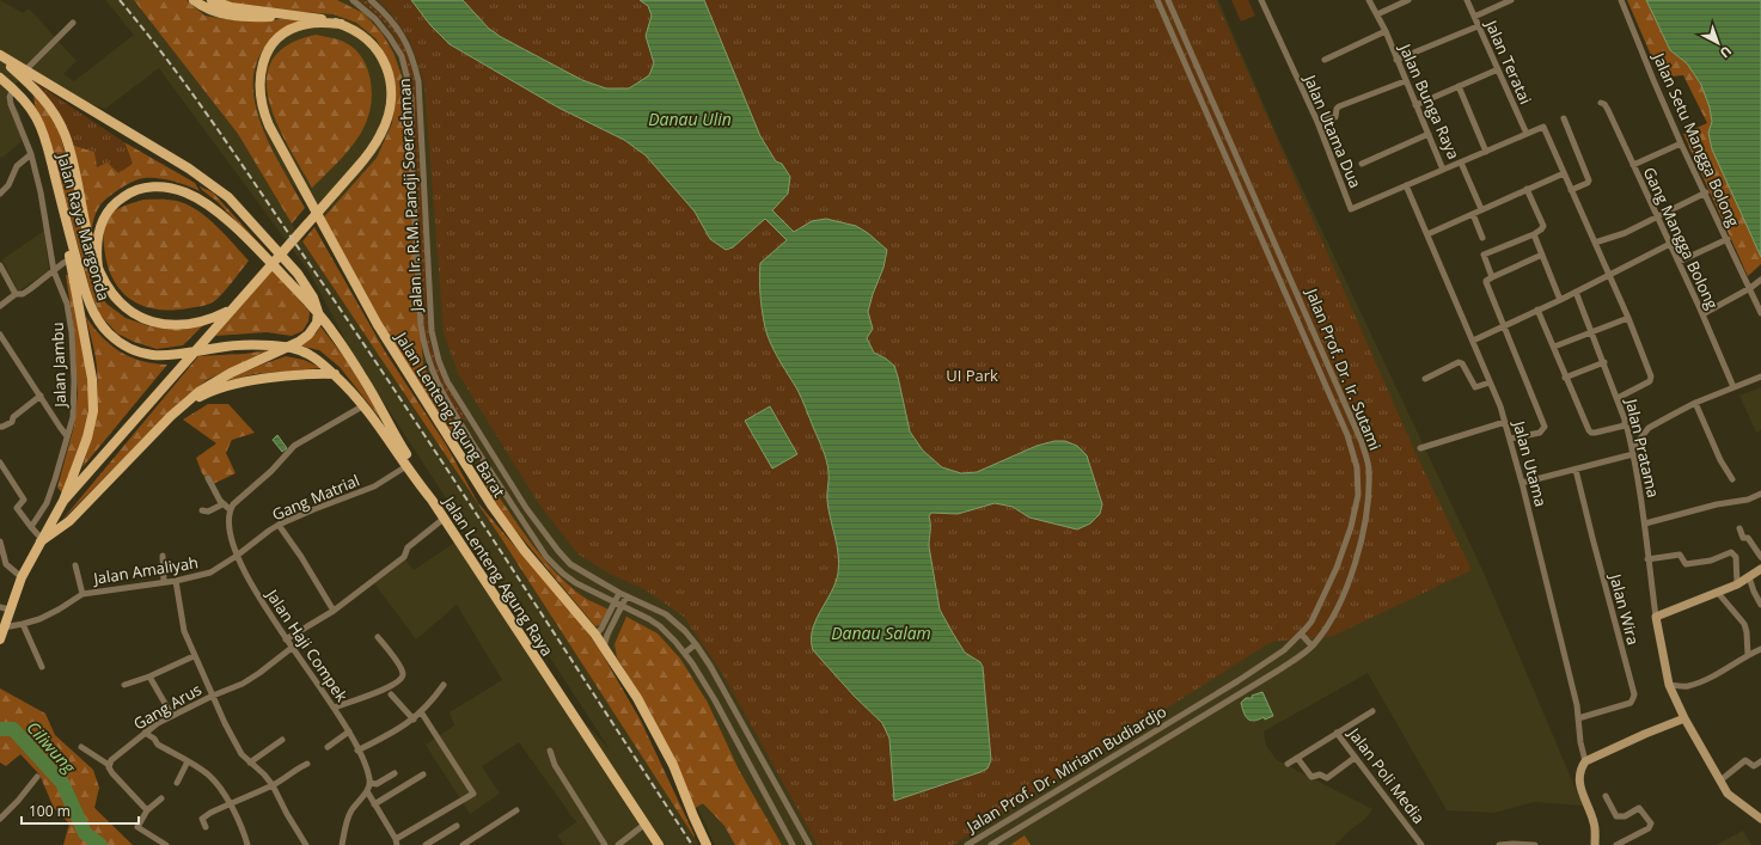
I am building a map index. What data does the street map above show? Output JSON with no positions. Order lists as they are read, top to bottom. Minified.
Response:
{"streets":{"main road":["Jalan Raya Margonda","Jalan Lenteng Agung Barat","Jalan Lenteng Agung Raya"],"street":["Jalan Teratai","Jalan Bunga Raya","Jalan Utama Dua","Jalan Setu Mangga Bolong","Jalan Ir. R.M. Pandji Soerachman","Gang Mangga Bolong","Jalan Jambu","Jalan Prof. Dr. Ir. Sutami","Jalan Pratama","Jalan Utama","Gang Matrial","Jalan Amaliyah","Jalan Wira","Jalan Haji Compek","Gang Arus","Jalan Prof. Dr. Miriam Budiardjo","Jalan Poli Media"]},"crossings":[["Jalan Teratai","Jalan Bunga Raya"],["Jalan Bunga Raya","Jalan Utama Dua"],["Jalan Utama Dua","Jalan Utama"],["Jalan Raya Margonda","Jalan Jambu"],["Jalan Raya Margonda","Jalan Lenteng Agung Raya"],["Jalan Prof. Dr. Ir. Sutami","Jalan Prof. Dr. Miriam Budiardjo"],["Jalan Utama","Jalan Wira"],["Gang Matrial","Jalan Amaliyah"],["Gang Matrial","Jalan Lenteng Agung Raya"],["Gang Matrial","Jalan Haji Compek"],["Jalan Amaliyah","Jalan Haji Compek"],["Jalan Haji Compek","Gang Arus"]],"water":["Danau Ulin","Danau Salam","Ciliwung"],"parks":["UI Park"],"scale_bar":"100 m","north":"bottom right"}
